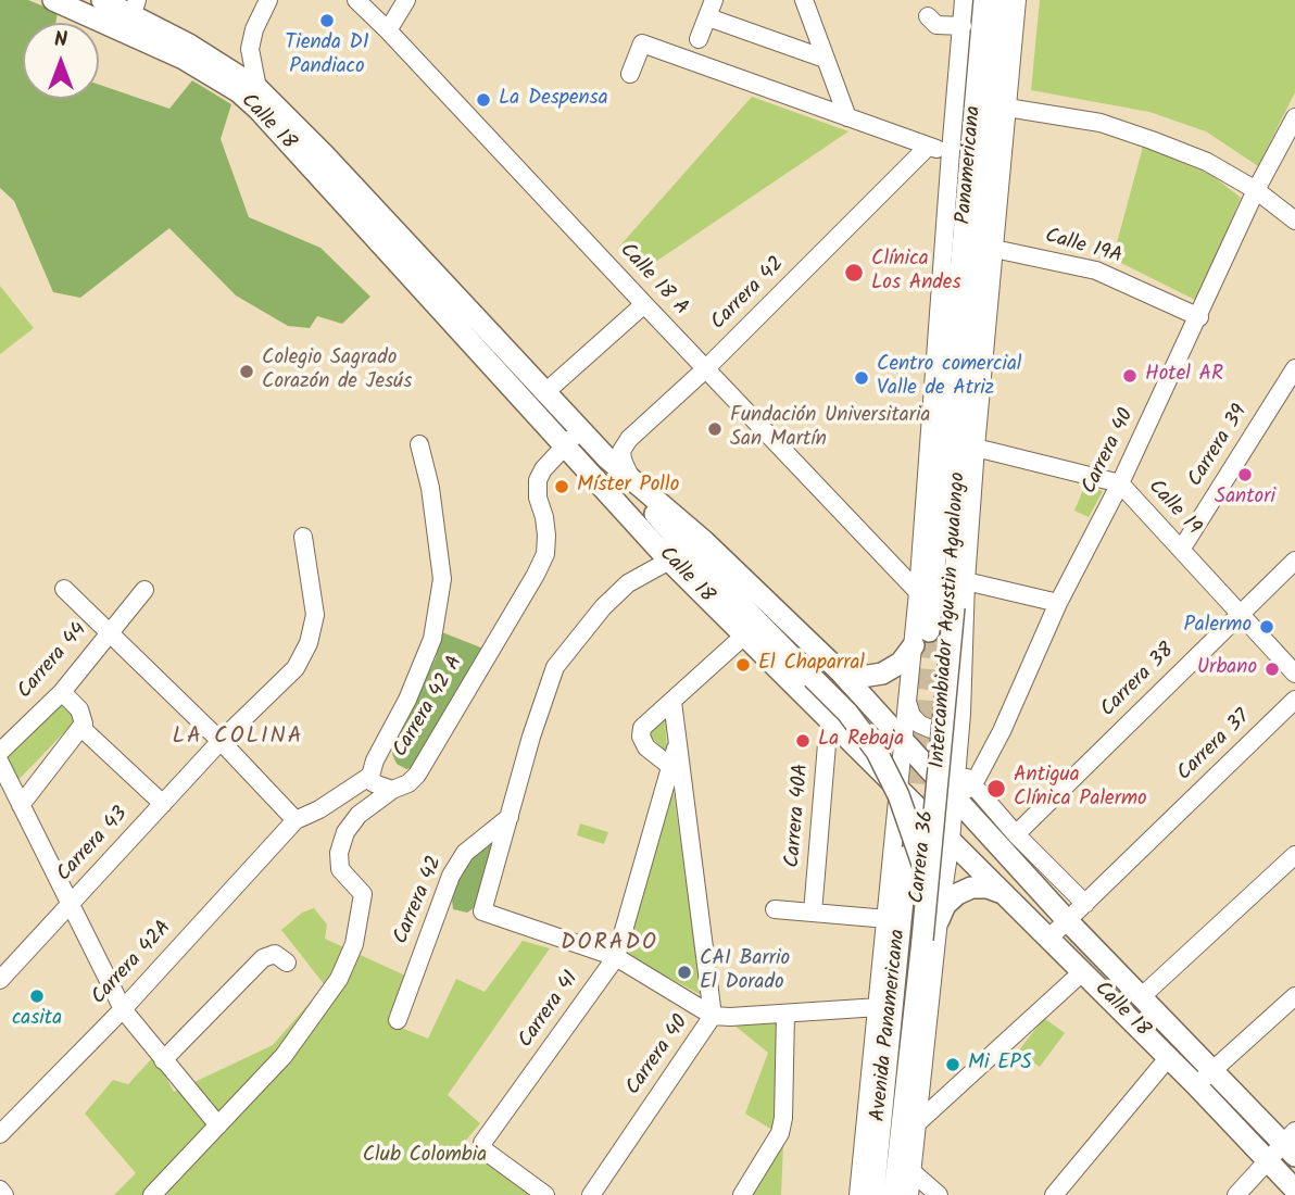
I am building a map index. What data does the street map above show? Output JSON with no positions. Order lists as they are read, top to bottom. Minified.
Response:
{"streets":{"main road":["Calle 18","Panamericana","Intercambiador Agustin Agualongo","Avenida Panamericana"],"street":["Calle 19A","Calle 18 A","Carrera 42","Carrera 39","Carrera 40","Calle 19","Carrera 44","Carrera 38","Carrera 42 A","Carrera 37","Carrera 40A","Carrera 43","Carrera 36","Carrera 42A","Carrera 41"]},"crossings":[["Calle 18","Carrera 42"],["Calle 18","Carrera 42 A"],["Calle 18","Carrera 37"],["Calle 18","Carrera 40A"],["Calle 18","Carrera 36"],["Panamericana","Intercambiador Agustin Agualongo"],["Calle 19A","Carrera 40"],["Calle 19A","Carrera 36"],["Calle 18 A","Carrera 42"],["Carrera 39","Calle 19"],["Carrera 40","Calle 19"],["Carrera 40","Carrera 41"],["Calle 19","Carrera 38"],["Calle 19","Carrera 36"],["Intercambiador Agustin Agualongo","Avenida Panamericana"]],"districts":["LA COLINA","DORADO"],"parks":["Club Colombia"],"places":["Tienda D1 Pandiaco","La Despensa","Clínica Los Andes","Colegio Sagrado Corazón de Jesús","Hotel AR","Centro comercial Valle de Atriz","Fundación Universitaria San Martín","Santori","Míster Pollo","Palermo","El Chaparral","Urbano","La Rebaja","Antigua Clínica Palermo","CAI Barrio El Dorado","casita","Mi EPS"],"north":"top"}
